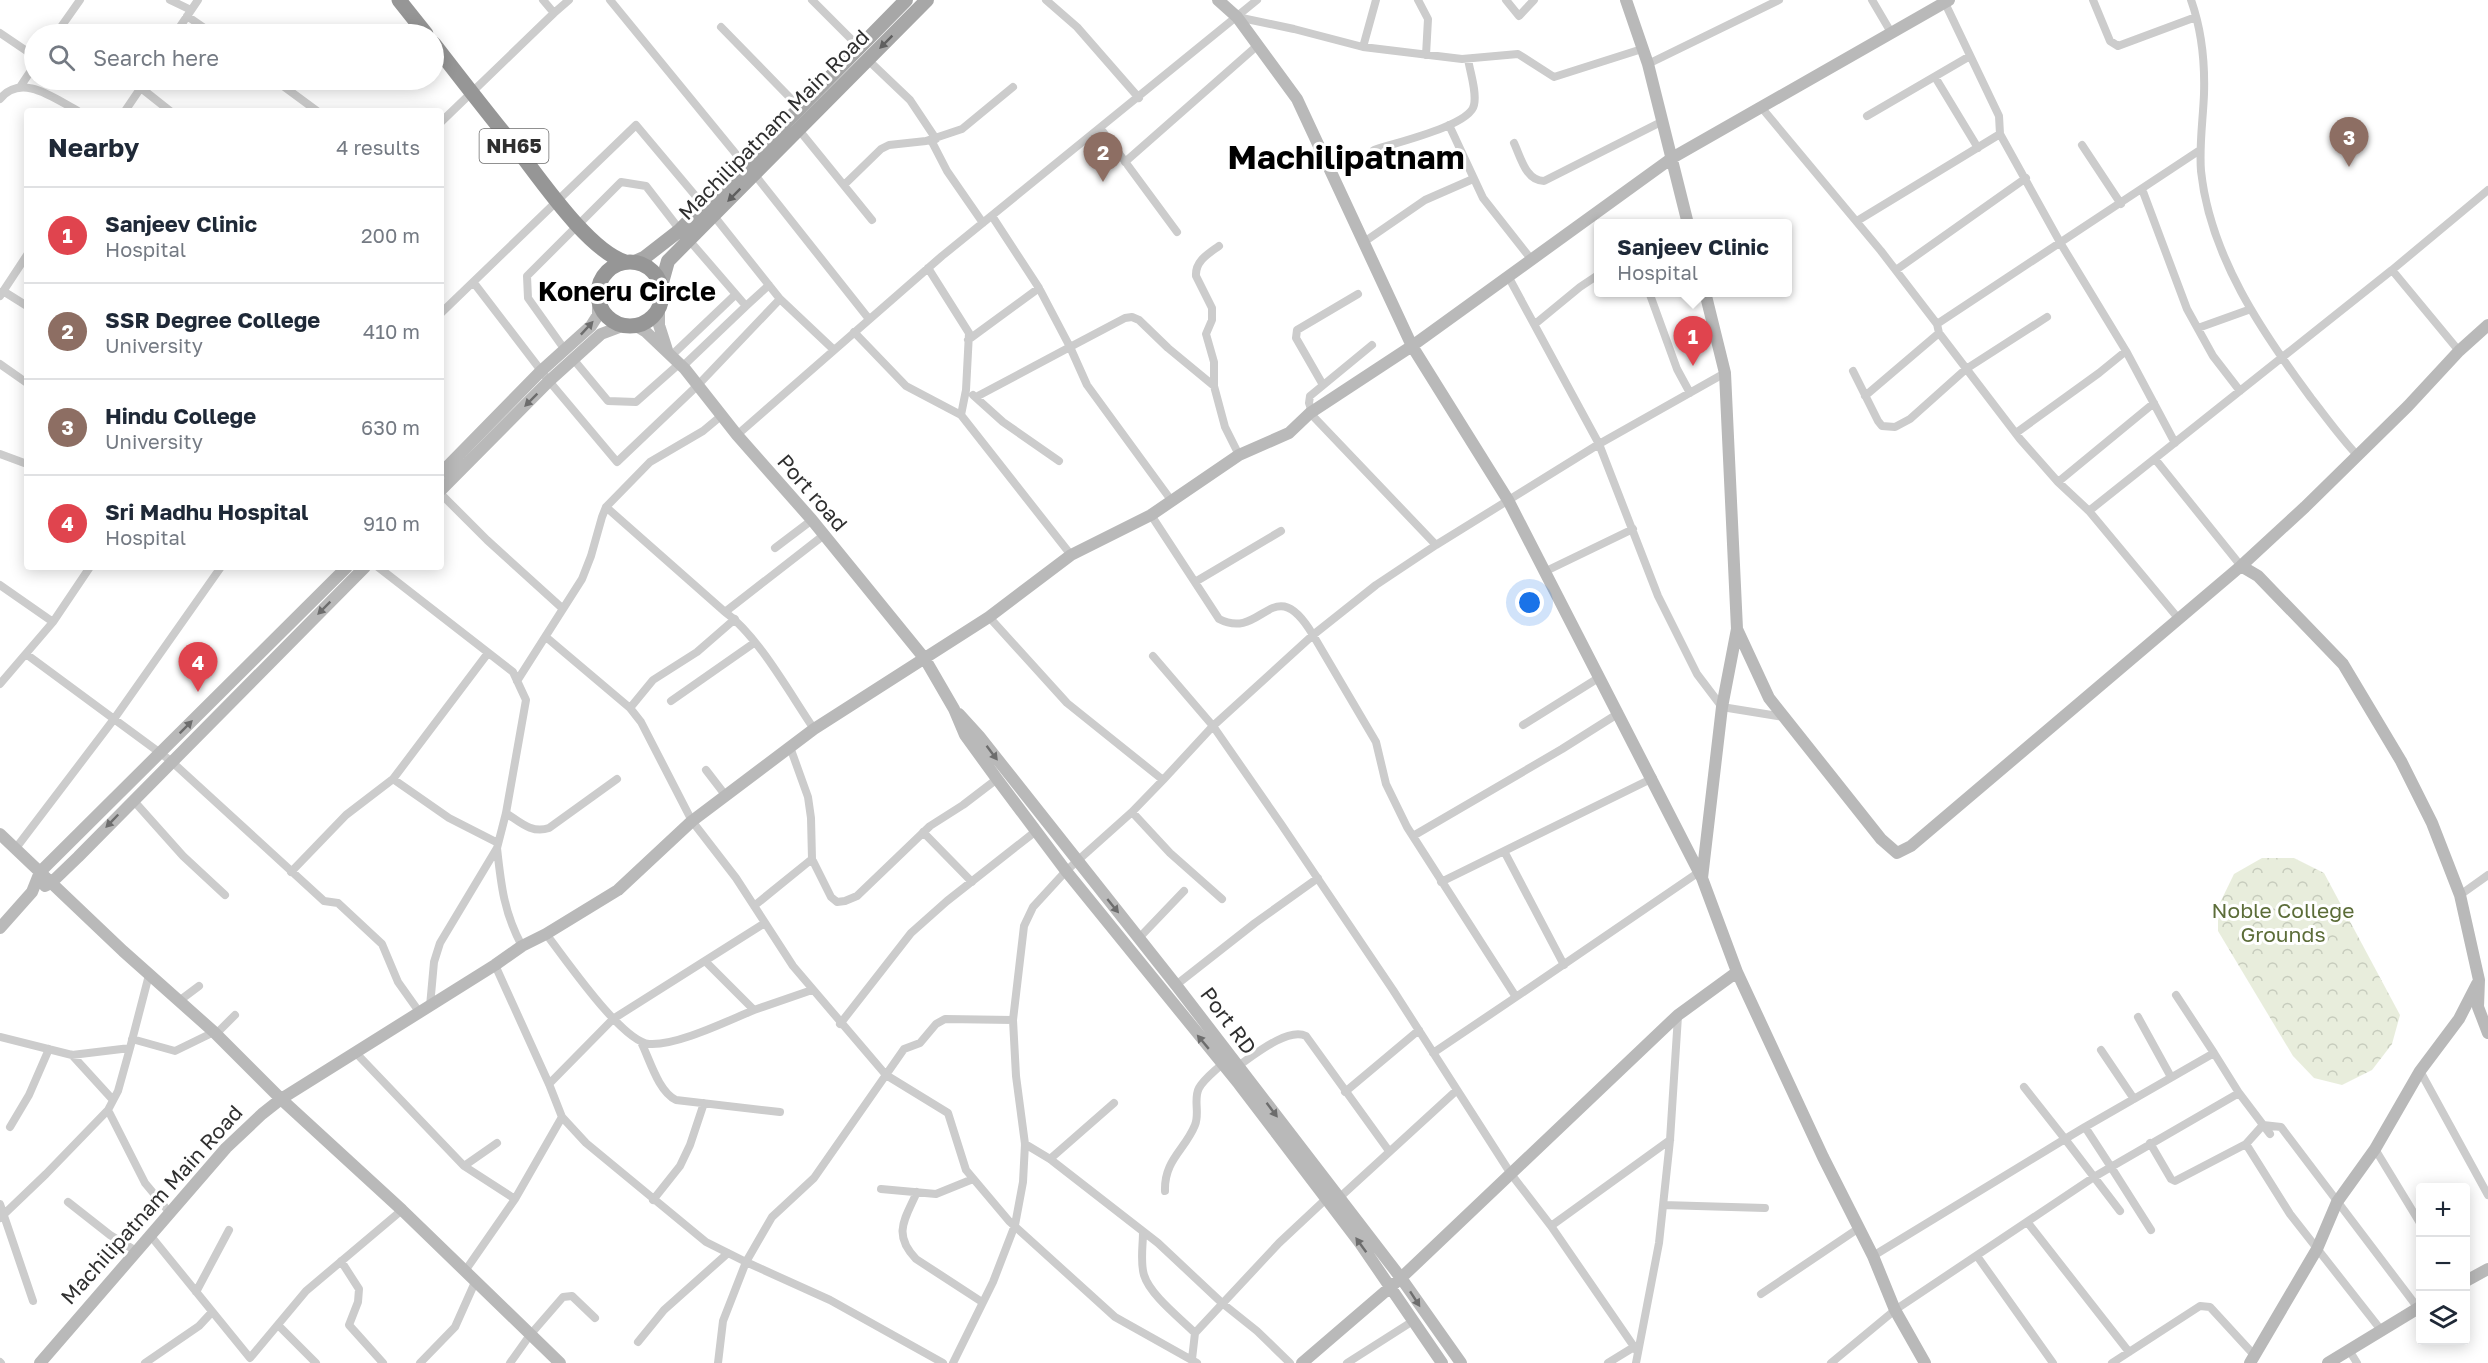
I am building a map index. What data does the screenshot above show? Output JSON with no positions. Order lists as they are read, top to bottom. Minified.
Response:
{"streets":{"highway":["NH65"],"main road":["Machilipatnam Main Road"],"street":["Port road","Port RD"]},"crossings":[["Machilipatnam Main Road","NH65"],["Machilipatnam Main Road","Port road"],["NH65","Port road"],["Port road","Port RD"]],"districts":["Machilipatnam","Koneru Circle"],"parks":["Noble College Grounds"],"page":{"search":"Search here","heading":["Nearby","4 results"],"pins":["3","2","1","4"],"list":[{"mark":"1","name":"Sanjeev Clinic","note":"Hospital","value":"200 m"},{"mark":"2","name":"SSR Degree College","note":"University","value":"410 m"},{"mark":"3","name":"Hindu College","note":"University","value":"630 m"},{"mark":"4","name":"Sri Madhu Hospital","note":"Hospital","value":"910 m"}],"popup":["Sanjeev Clinic","Hospital"],"map_buttons":["+","−"]}}
